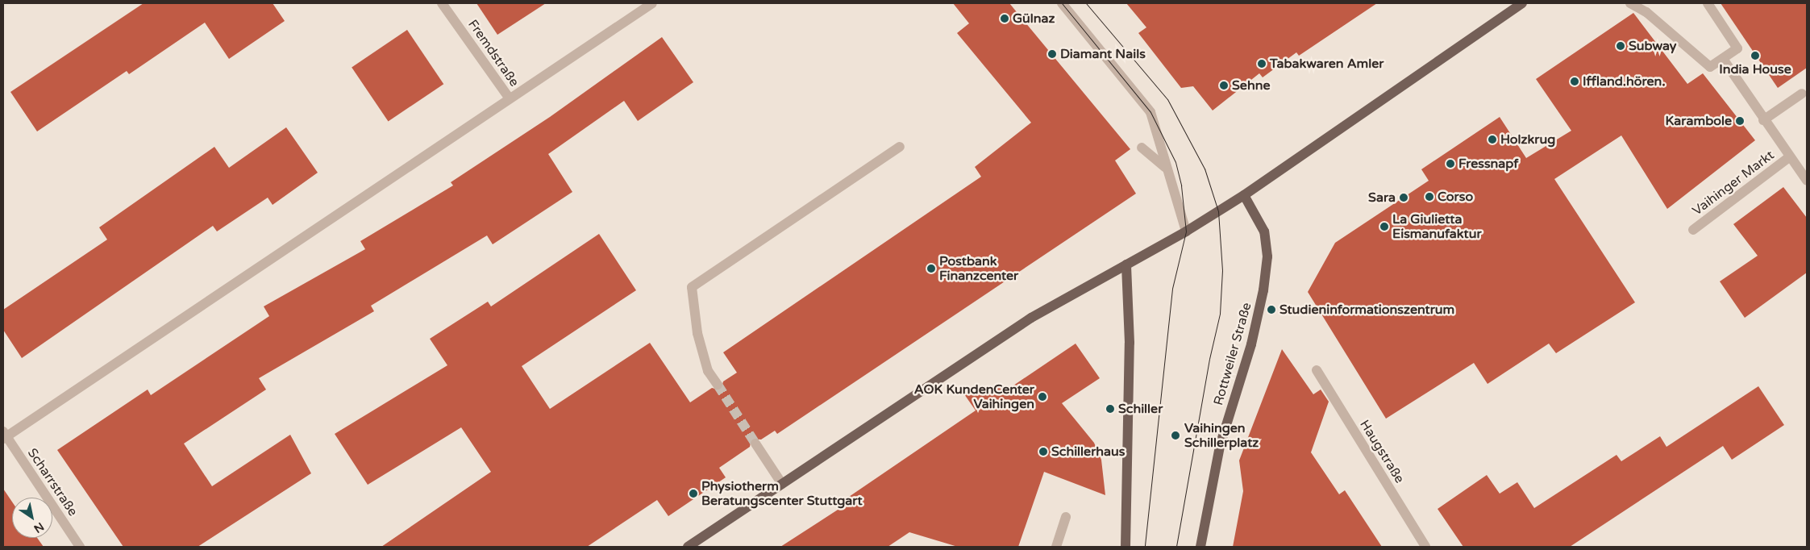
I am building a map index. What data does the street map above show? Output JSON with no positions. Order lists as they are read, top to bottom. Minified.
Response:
{"streets":{"main road":["Rottweiler Straße"],"street":["Fremdstraße","Vaihinger Markt","Haugstraße","Scharrstraße"]},"places":["Gülnaz","Subway","Diamant Nails","India House","Tabakwaren Amler","Iffland.hören.","Sehne","Karambole","Holzkrug","Fressnapf","Corso","Sara","La Giulietta Eismanufaktur","Postbank Finanzcenter","Studieninformationszentrum","AOK KundenCenter Vaihingen","Schiller","Vaihingen Schillerplatz","Schillerhaus","Physiotherm Beratungscenter Stuttgart"],"north":"bottom right"}
